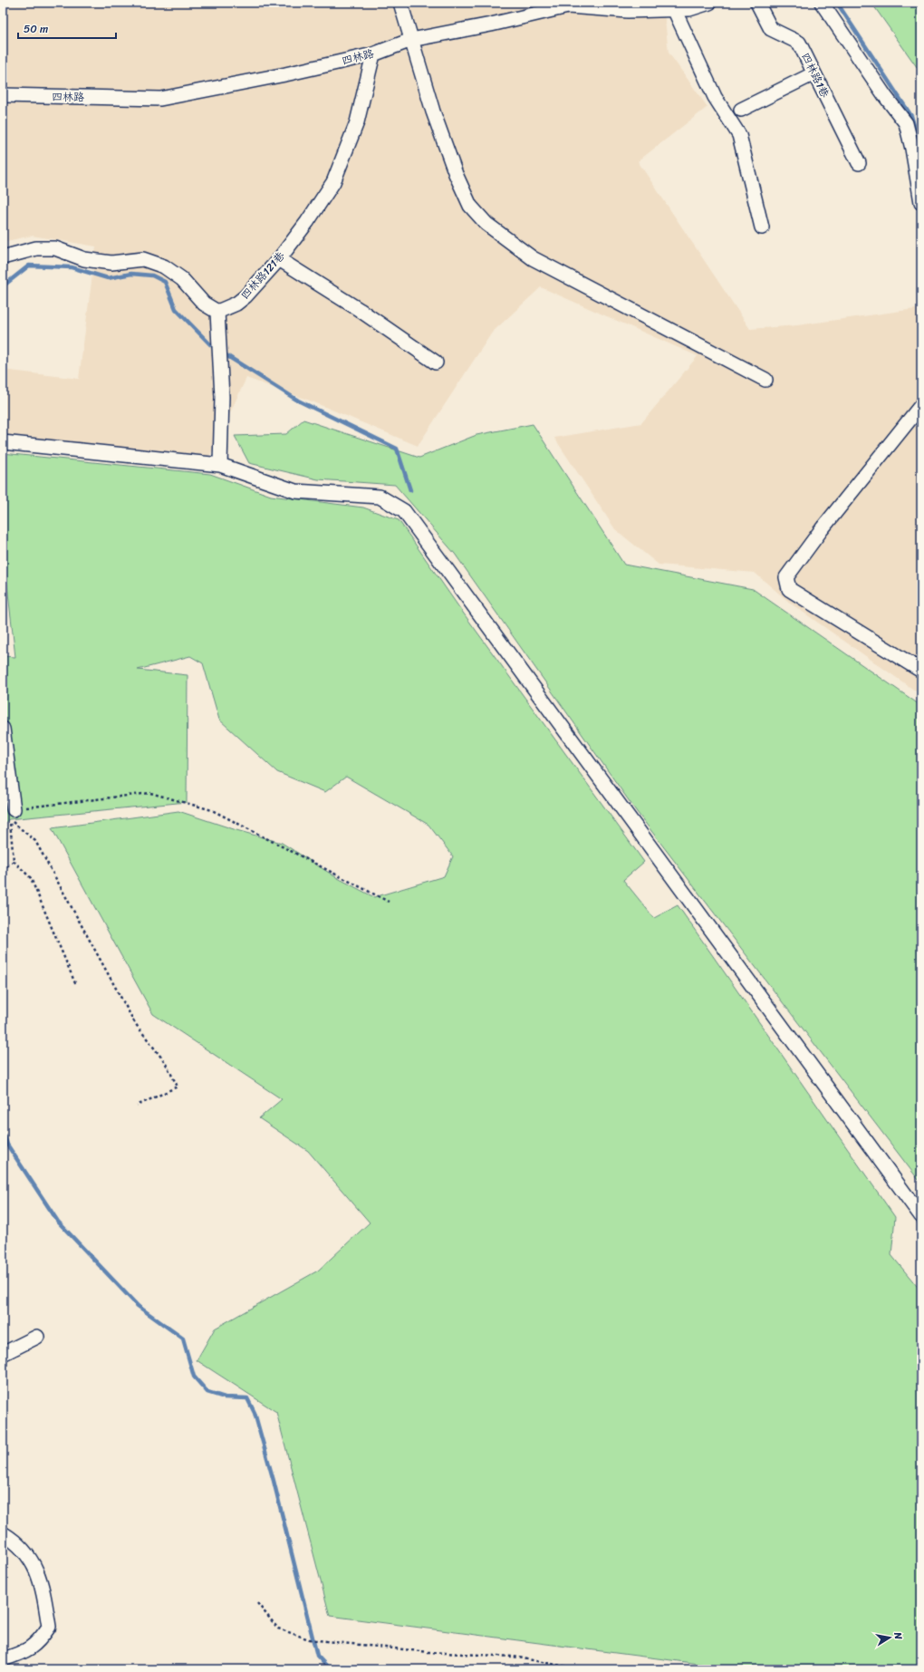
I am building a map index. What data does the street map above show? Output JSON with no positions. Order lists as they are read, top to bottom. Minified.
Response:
{"streets":{"street":["四林路","四林路1巷","四林路121巷"]},"crossings":[["四林路","四林路121巷"]],"scale_bar":"50 m","north":"right"}
